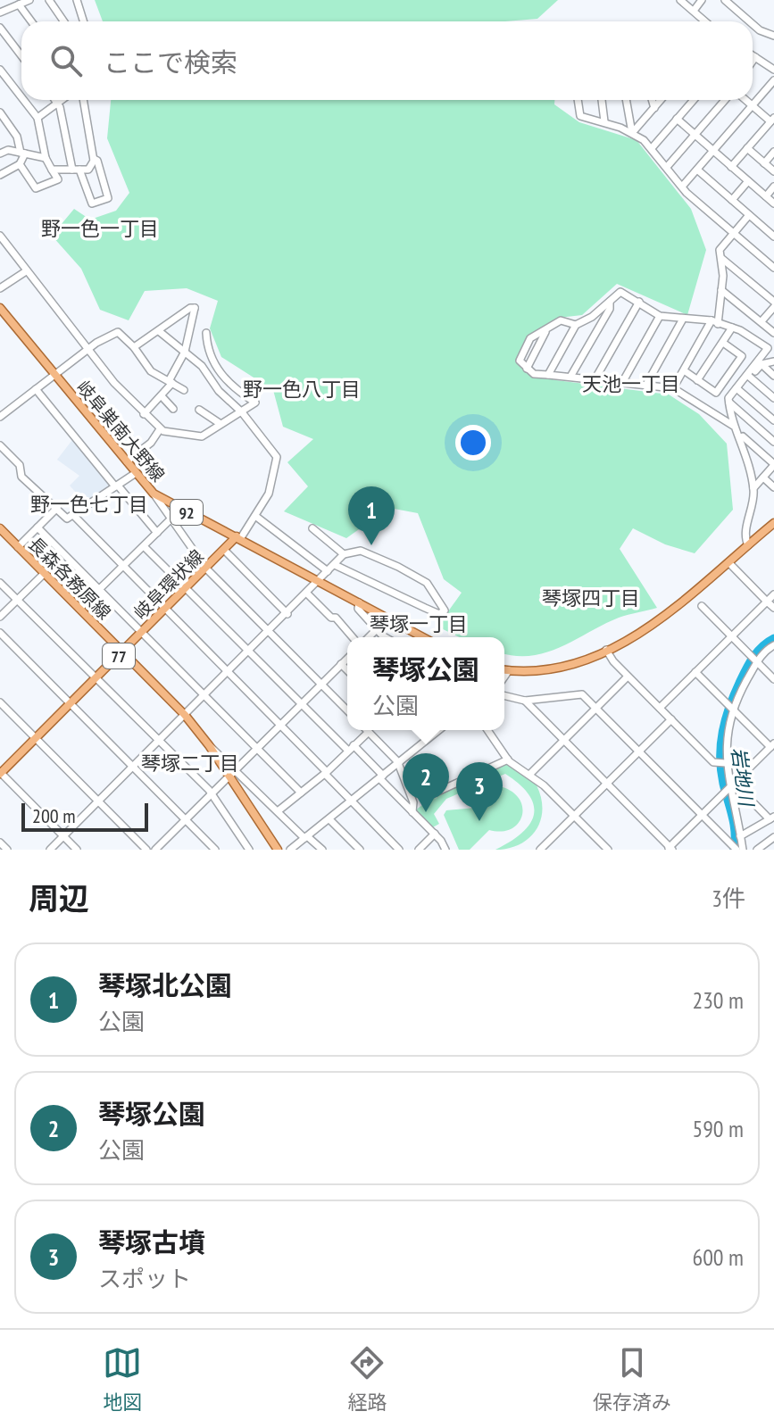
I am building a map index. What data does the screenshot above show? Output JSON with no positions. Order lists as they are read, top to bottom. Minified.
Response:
{"streets":{"main road":["岐阜巣南大野線","92","長森各務原線","岐阜環状線","77"]},"crossings":[["岐阜巣南大野線","岐阜環状線"],["長森各務原線","岐阜環状線"]],"districts":["野一色一丁目","天池一丁目","野一色八丁目","野一色七丁目","琴塚四丁目","琴塚一丁目","琴塚二丁目"],"water":["岩地川"],"scale_bar":"200 m","page":{"search":"ここで検索","pins":["1","2","3"],"popup":["琴塚公園","公園"],"scale":"200 m","heading":["周辺","3件"],"list":[{"mark":"1","name":"琴塚北公園","note":"公園","value":"230 m"},{"mark":"2","name":"琴塚公園","note":"公園","value":"590 m"},{"mark":"3","name":"琴塚古墳","note":"スポット","value":"600 m"}],"nav":["地図","経路","保存済み"]}}
